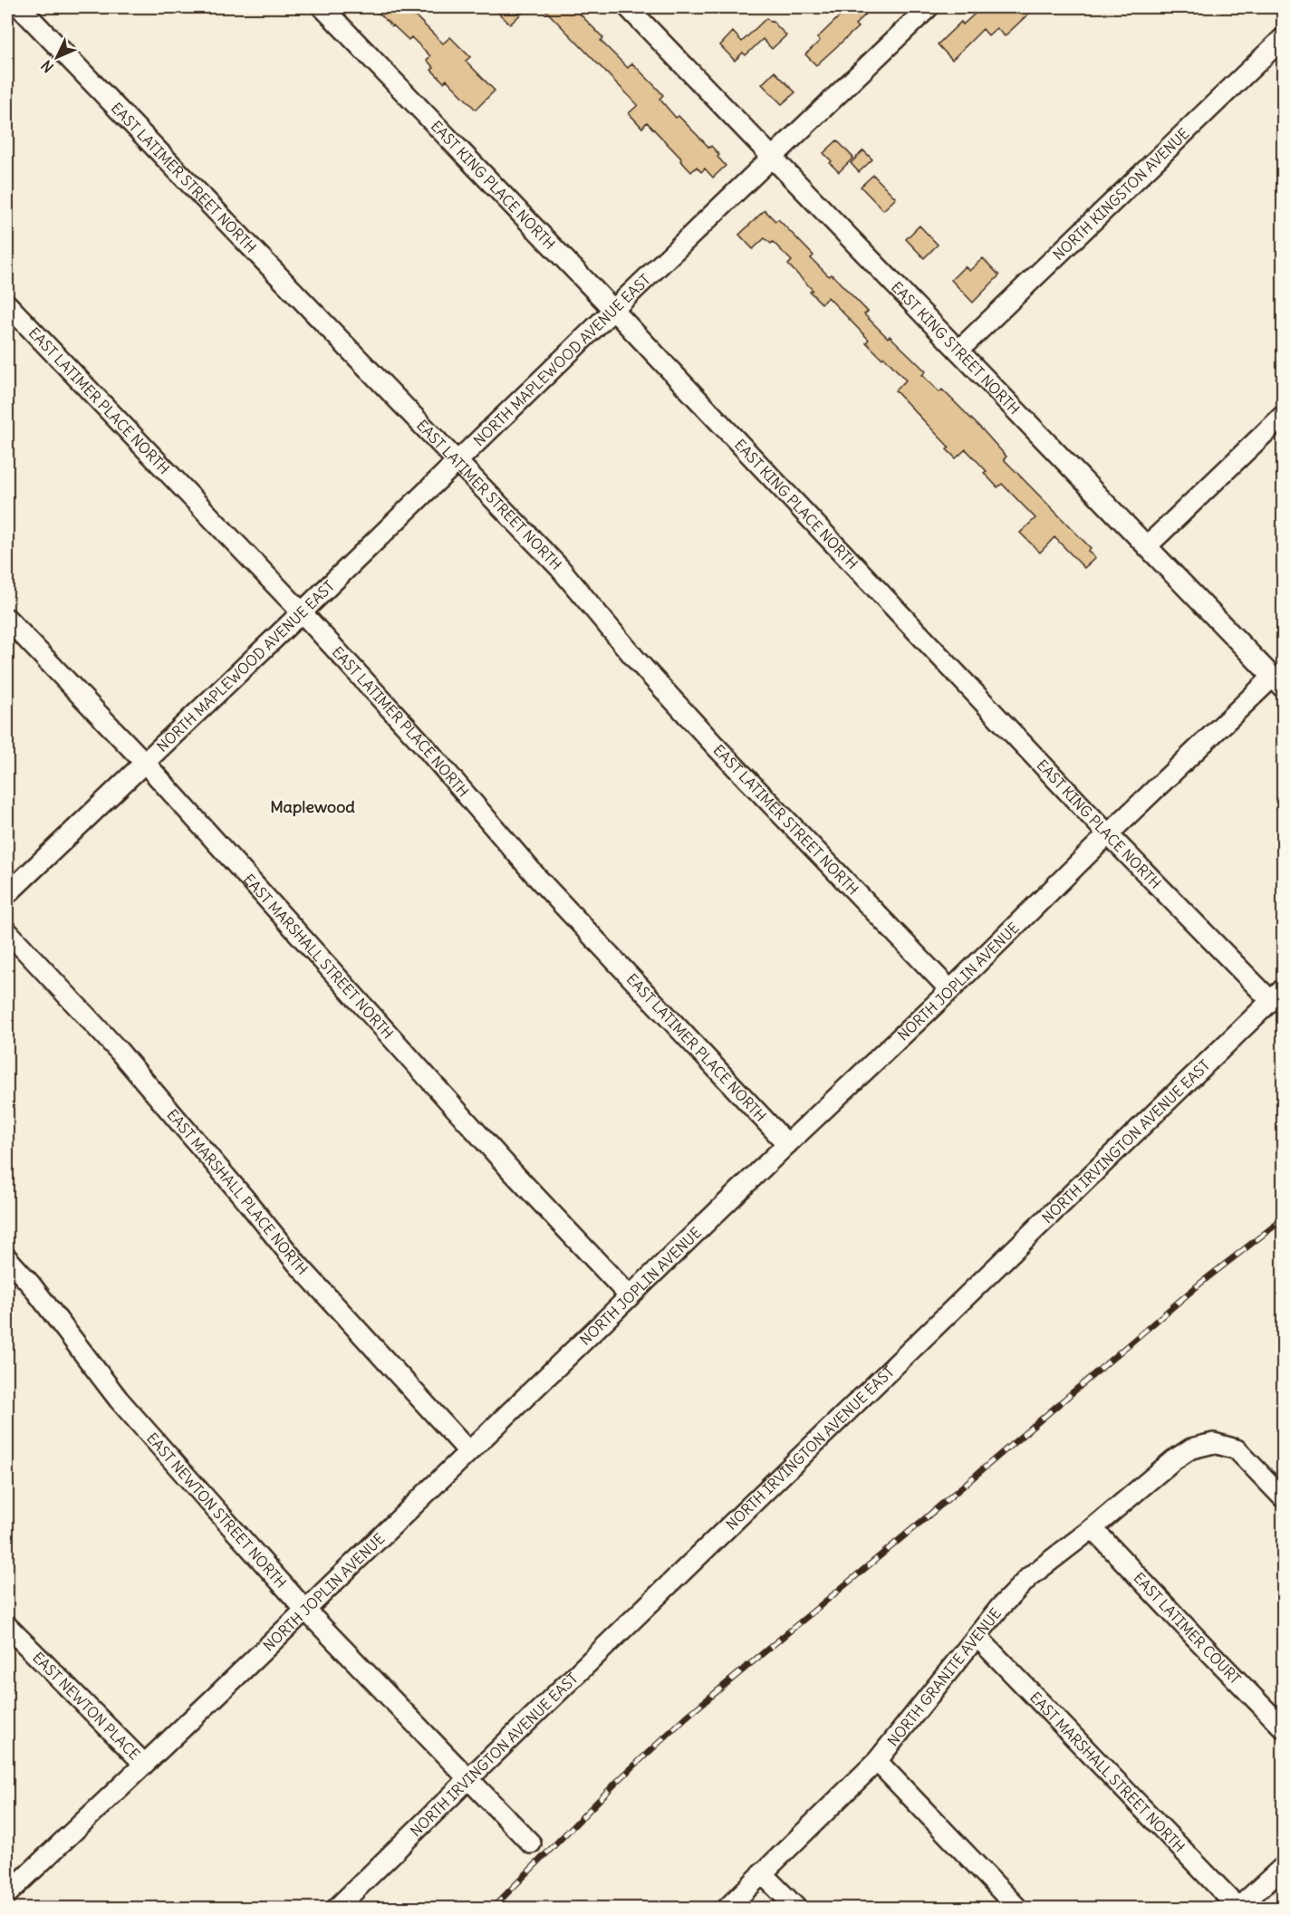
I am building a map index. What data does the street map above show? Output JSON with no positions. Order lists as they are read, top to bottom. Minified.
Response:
{"streets":{"street":["EAST LATIMER STREET NORTH","EAST KING PLACE NORTH","NORTH KINGSTON AVENUE","EAST KING STREET NORTH","NORTH MAPLEWOOD AVENUE EAST","EAST LATIMER PLACE NORTH","EAST MARSHALL STREET NORTH","NORTH JOPLIN AVENUE","NORTH IRVINGTON AVENUE EAST","EAST MARSHALL PLACE NORTH","EAST NEWTON STREET NORTH","EAST LATIMER COURT","NORTH GRANITE AVENUE","EAST NEWTON PLACE"]},"crossings":[["EAST LATIMER STREET NORTH","NORTH MAPLEWOOD AVENUE EAST"],["EAST LATIMER STREET NORTH","NORTH JOPLIN AVENUE"],["EAST KING PLACE NORTH","NORTH MAPLEWOOD AVENUE EAST"],["EAST KING PLACE NORTH","NORTH JOPLIN AVENUE"],["EAST KING PLACE NORTH","NORTH IRVINGTON AVENUE EAST"],["NORTH KINGSTON AVENUE","EAST KING STREET NORTH"],["EAST KING STREET NORTH","NORTH MAPLEWOOD AVENUE EAST"],["EAST KING STREET NORTH","NORTH JOPLIN AVENUE"],["NORTH MAPLEWOOD AVENUE EAST","EAST LATIMER PLACE NORTH"],["NORTH MAPLEWOOD AVENUE EAST","EAST MARSHALL STREET NORTH"],["EAST LATIMER PLACE NORTH","NORTH JOPLIN AVENUE"],["EAST MARSHALL STREET NORTH","NORTH JOPLIN AVENUE"],["EAST MARSHALL STREET NORTH","NORTH GRANITE AVENUE"],["NORTH JOPLIN AVENUE","EAST MARSHALL PLACE NORTH"],["NORTH JOPLIN AVENUE","EAST NEWTON STREET NORTH"],["NORTH JOPLIN AVENUE","EAST NEWTON PLACE"],["NORTH IRVINGTON AVENUE EAST","EAST NEWTON STREET NORTH"],["EAST LATIMER COURT","NORTH GRANITE AVENUE"]],"districts":["Maplewood"],"north":"bottom left"}
